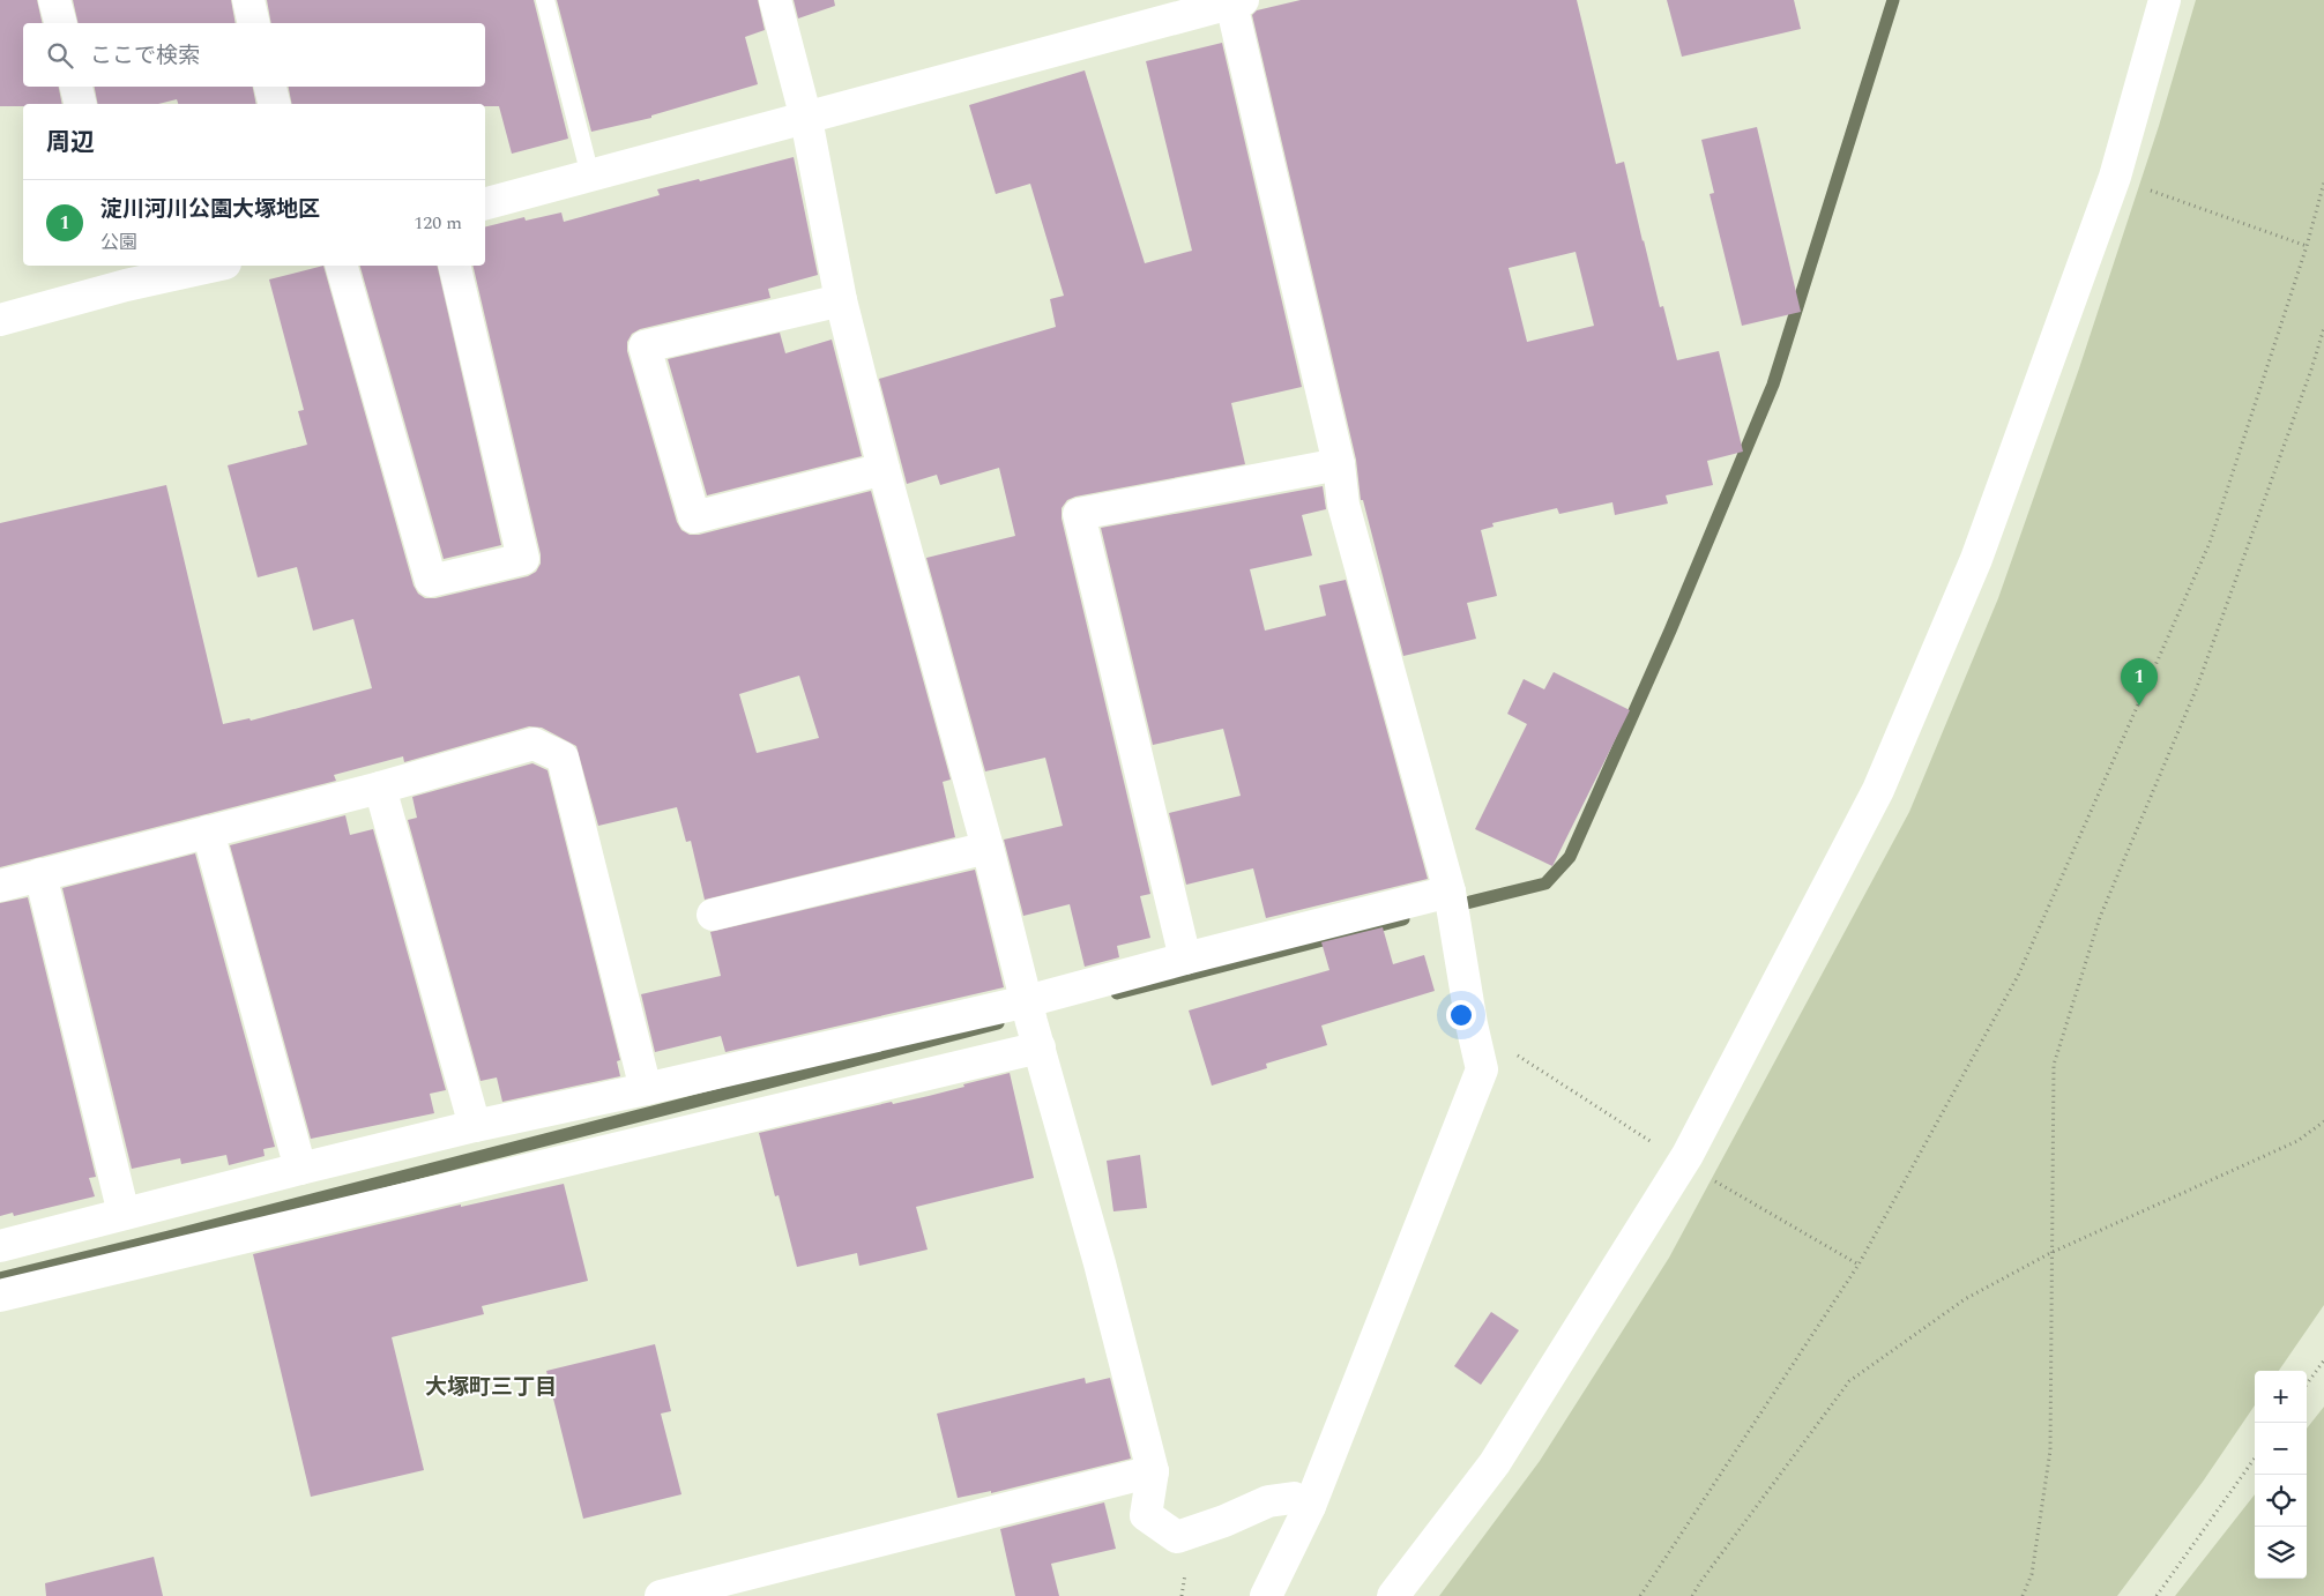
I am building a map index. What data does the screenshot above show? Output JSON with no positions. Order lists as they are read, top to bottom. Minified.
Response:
{"districts":["大塚町三丁目"],"page":{"search":"ここで検索","heading":"周辺","list":[{"mark":"1","name":"淀川河川公園大塚地区","note":"公園","value":"120 m"}],"pins":"1","map_buttons":["+","−"]}}
